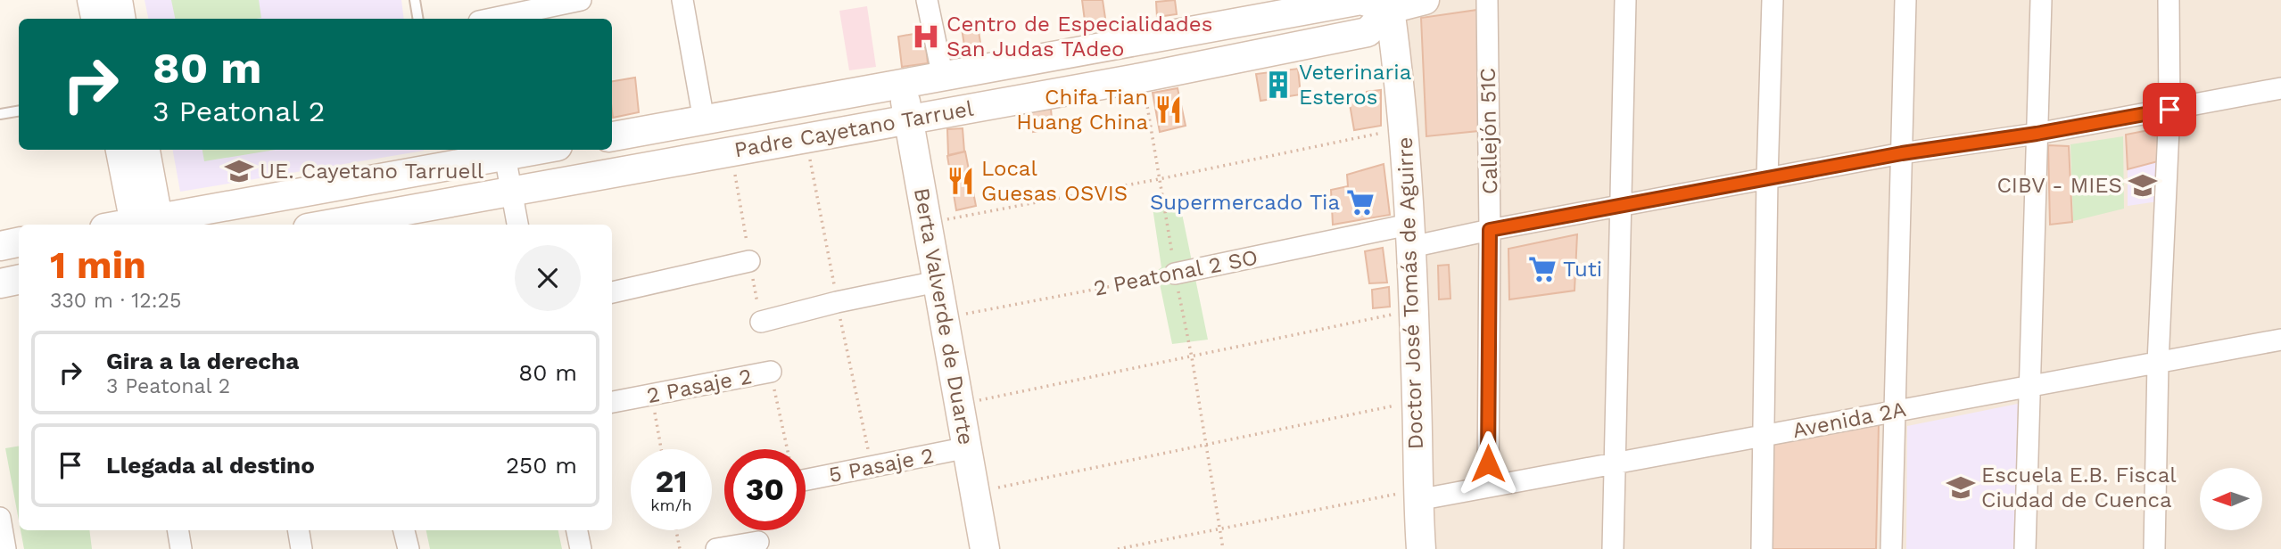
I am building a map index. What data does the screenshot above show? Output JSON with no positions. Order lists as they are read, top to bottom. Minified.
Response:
{"streets":{"street":["Padre Cayetano Tarruel","Callejón 51C","2 Peatonal 2 SO","Doctor José Tomás de Aguirre","Berta Valverde de Duarte","2 Pasaje 2","Avenida 2A","5 Pasaje 2"]},"crossings":[["Padre Cayetano Tarruel","Doctor José Tomás de Aguirre"],["Padre Cayetano Tarruel","Berta Valverde de Duarte"],["Callejón 51C","2 Peatonal 2 SO"],["Callejón 51C","Avenida 2A"],["2 Peatonal 2 SO","Doctor José Tomás de Aguirre"],["2 Peatonal 2 SO","Berta Valverde de Duarte"],["Doctor José Tomás de Aguirre","Avenida 2A"],["Berta Valverde de Duarte","5 Pasaje 2"]],"places":{"hospital":["Centro de Especialidades San Judas TAdeo"],"building":["Veterinaria Esteros"],"restaurant":["Chifa Tian Huang China","Local Guesas OSVIS"],"school or university":["UE. Cayetano Tarruell","CIBV - MIES","Escuela E.B. Fiscal Ciudad de Cuenca"],"supermarket":["Supermercado Tia","Tuti"]},"north":"left","page":{"turn":["80 m","3 Peatonal 2"],"heading":["1 min","330 m · 12:25"],"list":[{"name":"Gira a la derecha","note":"3 Peatonal 2","value":"80 m"},{"name":"Llegada al destino","value":"250 m"}],"speed":"21 km/h","limit":"30"}}
